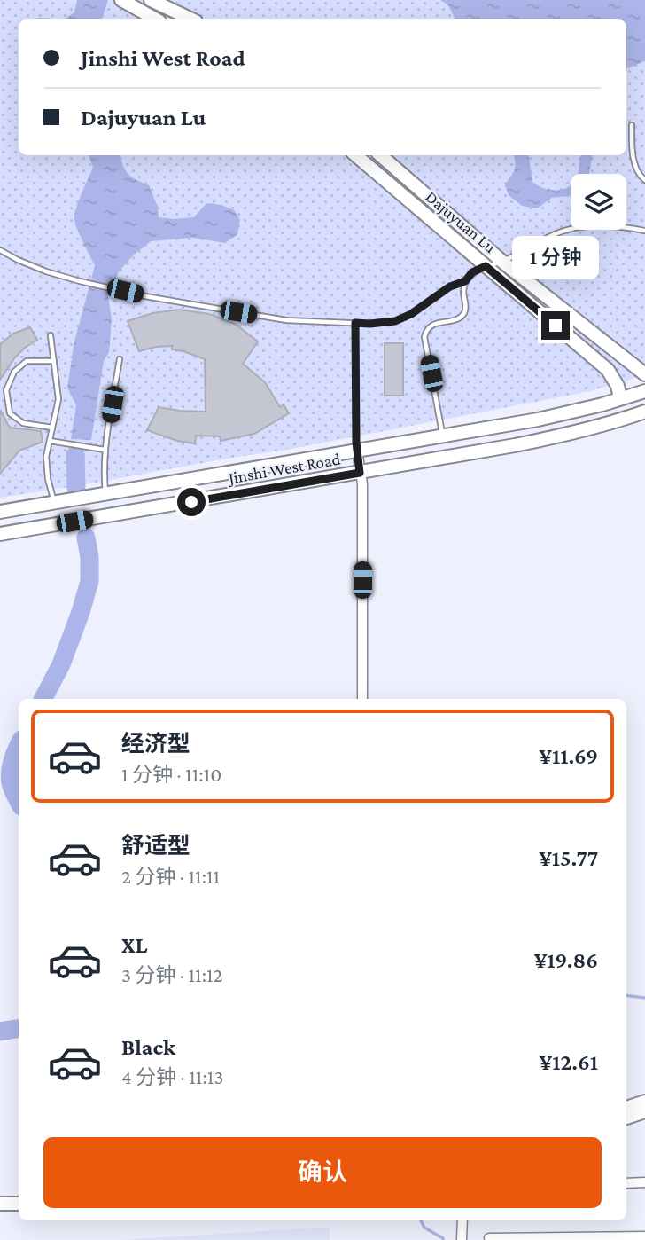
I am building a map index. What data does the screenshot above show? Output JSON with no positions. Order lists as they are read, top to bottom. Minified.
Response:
{"streets":{"main road":["Dajuyuan Lu","Jinshi West Road"]},"crossings":[["Dajuyuan Lu","Jinshi West Road"]],"page":{"banner":["Jinshi West Road","Dajuyuan Lu"],"bubble":"1 分钟","list":[{"name":"经济型","note":"1 分钟 · 11:10","value":"¥11.69"},{"name":"舒适型","note":"2 分钟 · 11:11","value":"¥15.77"},{"name":"XL","note":"3 分钟 · 11:12","value":"¥19.86"},{"name":"Black","note":"4 分钟 · 11:13","value":"¥12.61"}],"buttons":"确认"}}
